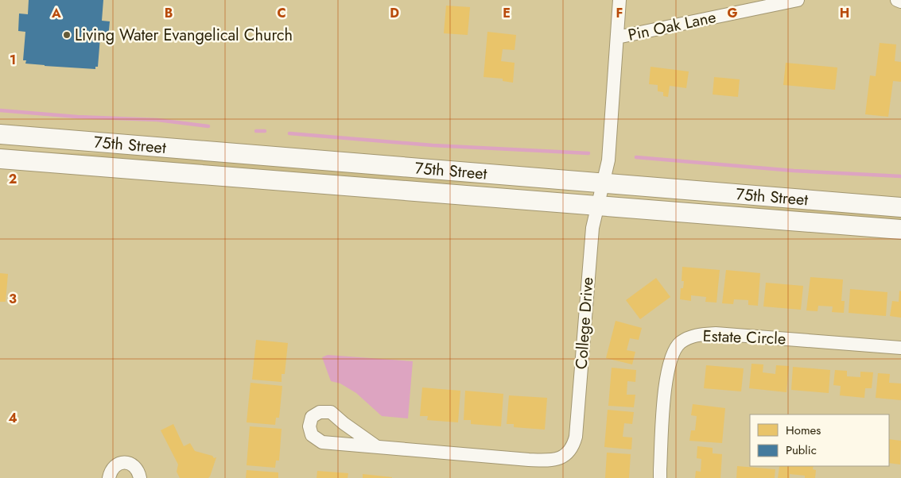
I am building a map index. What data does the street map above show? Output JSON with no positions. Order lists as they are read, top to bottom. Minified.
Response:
{"streets":{"main road":["75th Street"],"street":["Pin Oak Lane","College Drive","Estate Circle"]},"crossings":[["Pin Oak Lane","College Drive"],["75th Street","College Drive"]],"places":["Living Water Evangelical Church"],"legend":["Homes","Public"],"grid":{"columns":["A","B","C","D","E","F","G","H"],"rows":["1","2","3","4"]}}
